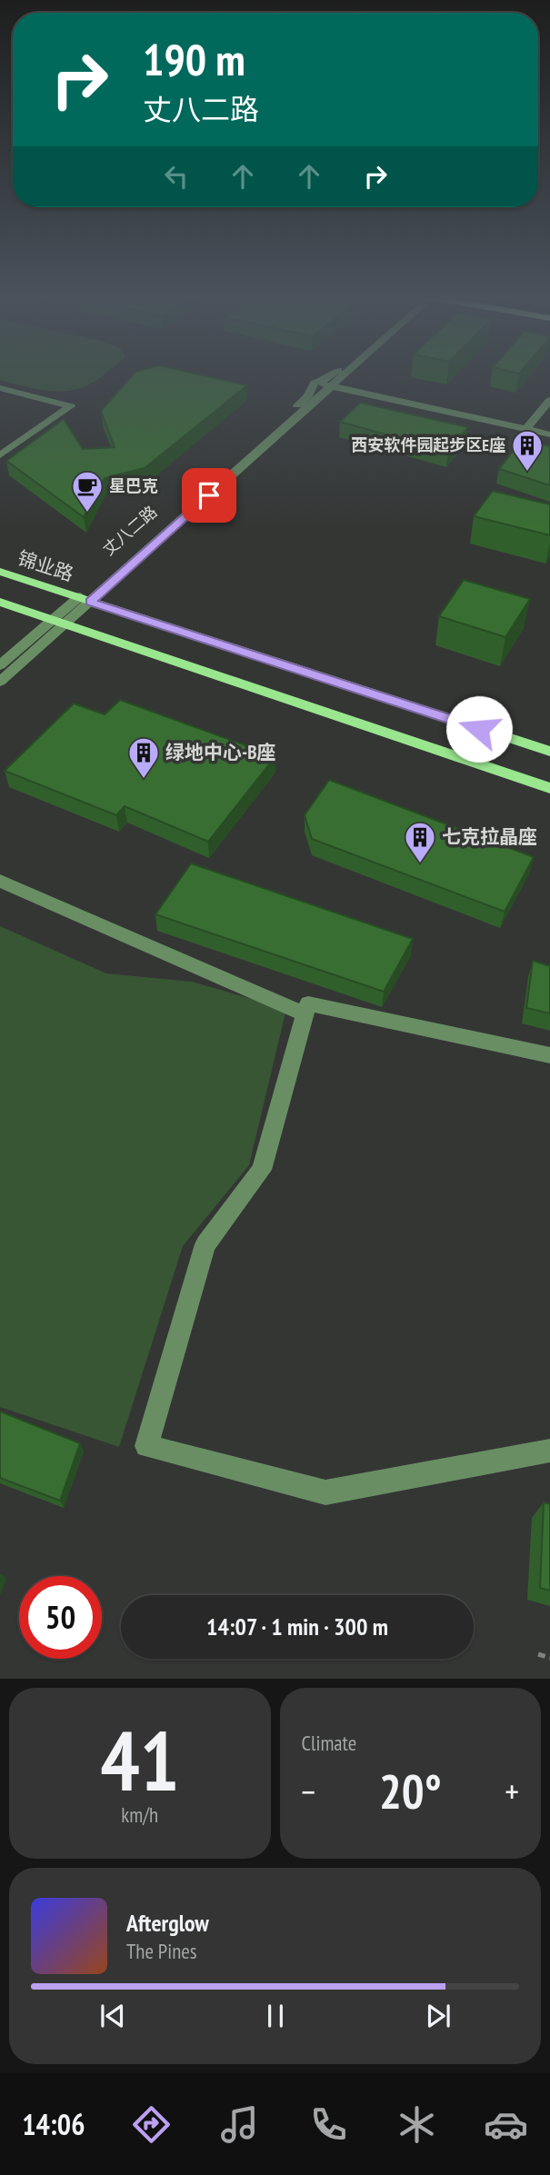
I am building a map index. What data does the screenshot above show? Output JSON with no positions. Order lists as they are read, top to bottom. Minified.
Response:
{"streets":{"main road":["锦业路"],"street":["丈八二路"]},"crossings":[["丈八二路","锦业路"]],"places":{"building":["西安软件园起步区E座","绿地中心-B座","七克拉晶座"],"cafe":["星巴克"]},"page":{"turn":["190 m","丈八二路"],"limit":"50","trip":"14:07 · 1 min · 300 m","tile":[["41","km/h"],"Climate"],"heat":["−","20°","+"],"song":["Afterglow","The Pines"],"tabs":"14:06"}}
